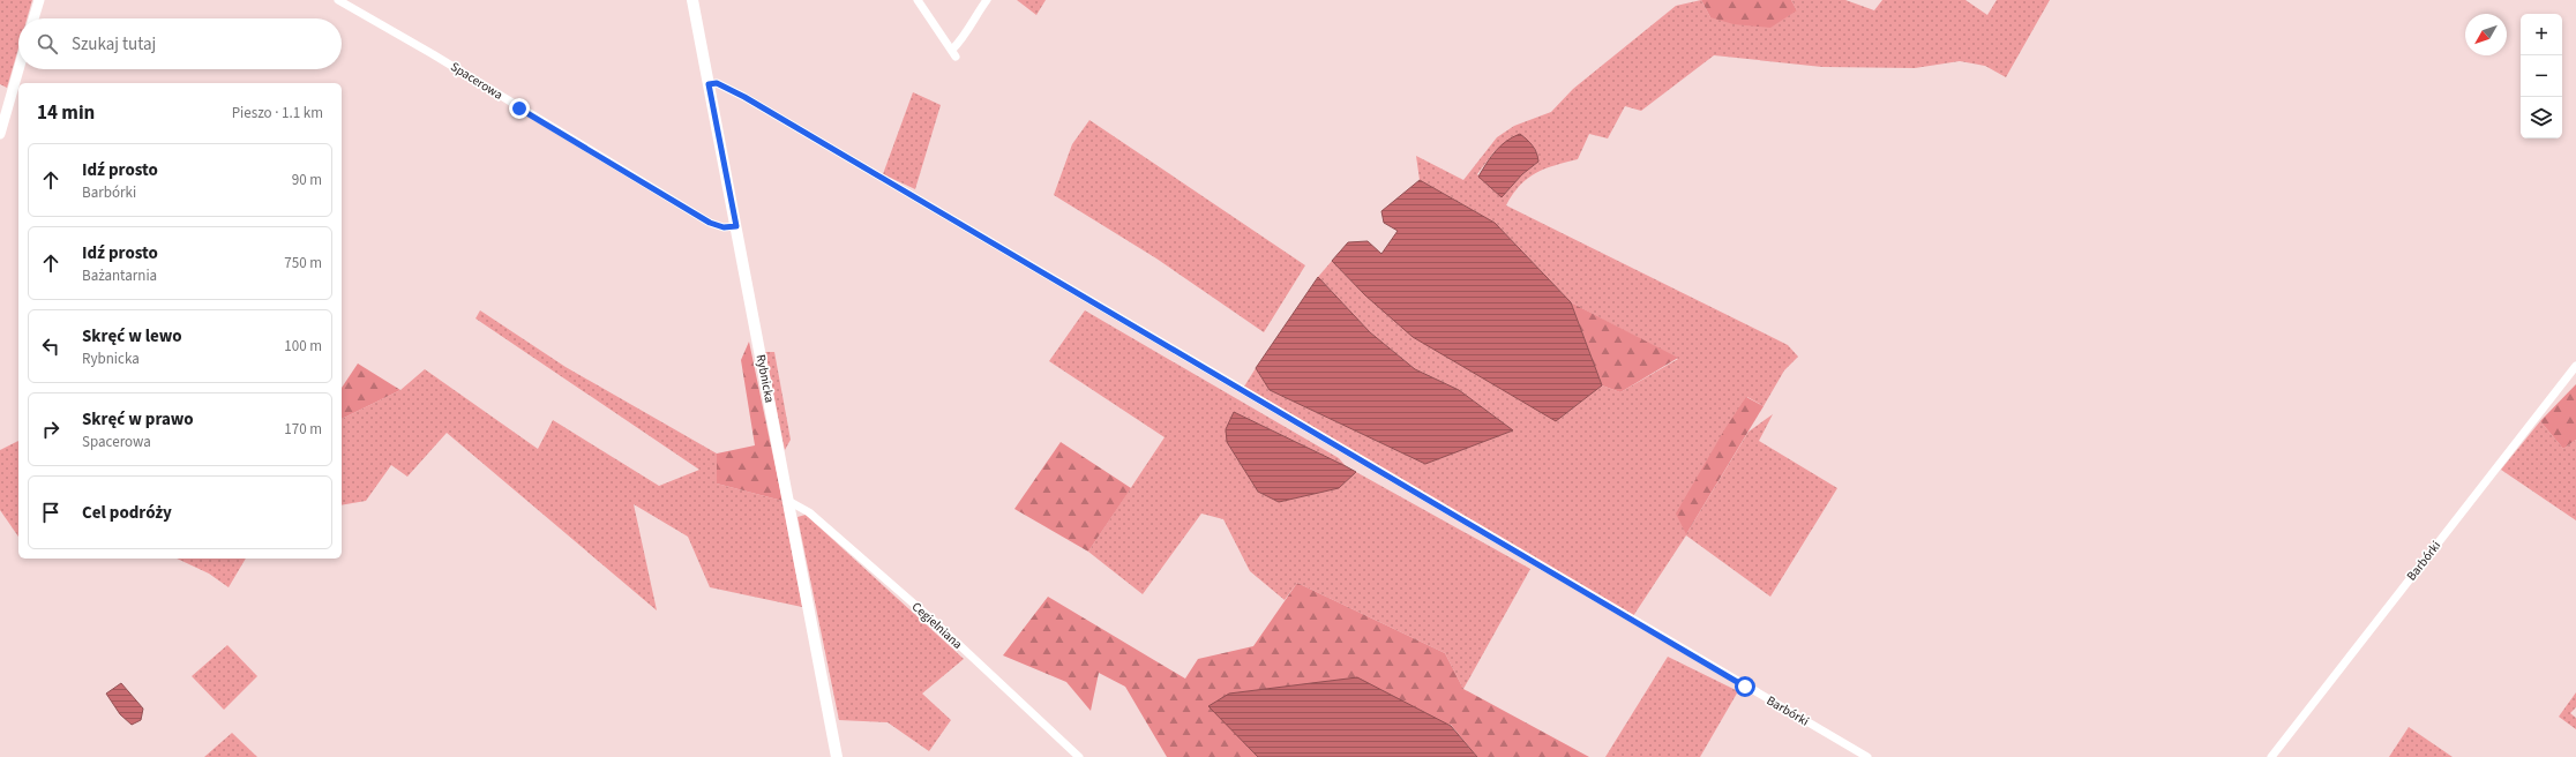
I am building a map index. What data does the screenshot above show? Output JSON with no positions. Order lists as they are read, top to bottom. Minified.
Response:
{"streets":{"main road":["Rybnicka"],"street":["Spacerowa","Barbórki","Cegielniana"]},"crossings":[["Spacerowa","Rybnicka"],["Rybnicka","Barbórki"],["Rybnicka","Cegielniana"]],"north":"bottom left","page":{"map_buttons":["+","−"],"search":"Szukaj tutaj","heading":["14 min","Pieszo · 1.1 km"],"list":[["Idź prosto","Barbórki","90 m"],["Idź prosto","Bażantarnia","750 m"],["Skręć w lewo","Rybnicka","100 m"],["Skręć w prawo","Spacerowa","170 m"],"Cel podróży"]}}
